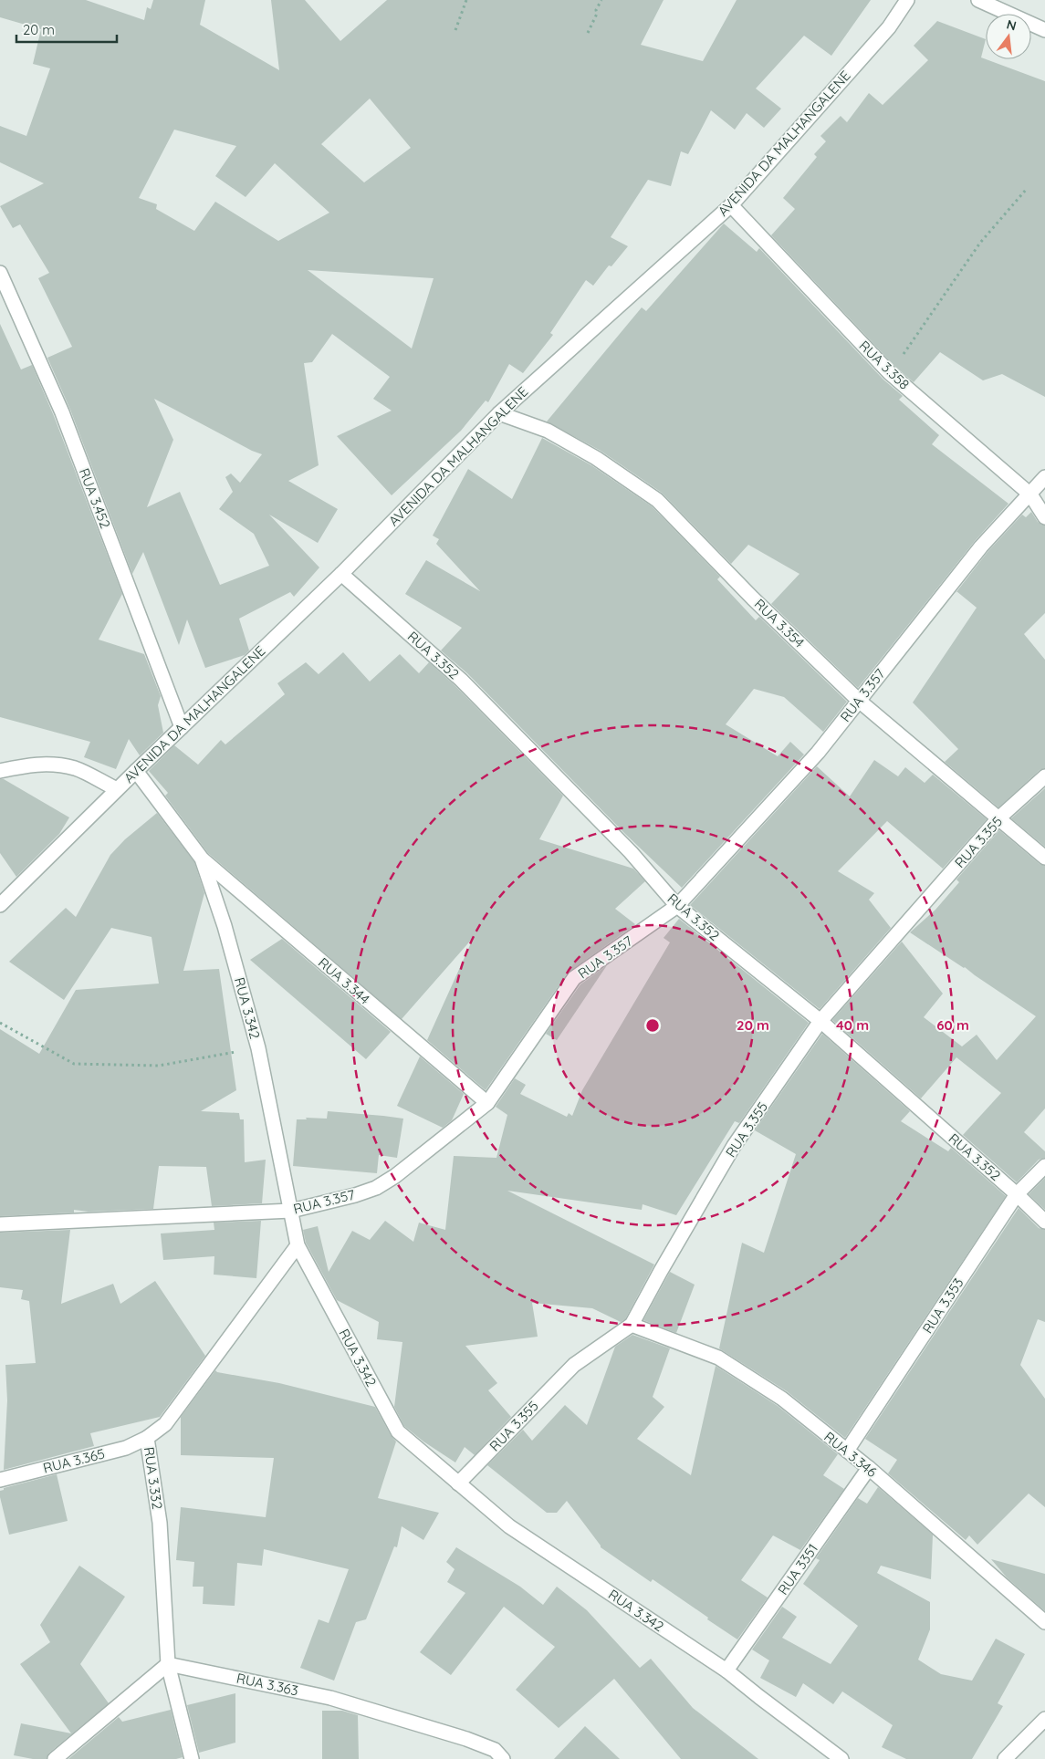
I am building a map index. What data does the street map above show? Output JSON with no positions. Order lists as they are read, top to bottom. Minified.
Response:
{"streets":{"street":["AVENIDA DA MALHANGALENE","RUA 3.358","RUA 3.452","RUA 3.354","RUA 3.352","RUA 3.357","RUA 3.355","RUA 3.344","RUA 3.342","RUA 3.353","RUA 3.346","RUA 3.365","RUA 3.332","RUA 3351","RUA 3.363"]},"crossings":[["AVENIDA DA MALHANGALENE","RUA 3.358"],["AVENIDA DA MALHANGALENE","RUA 3.452"],["AVENIDA DA MALHANGALENE","RUA 3.354"],["AVENIDA DA MALHANGALENE","RUA 3.352"],["AVENIDA DA MALHANGALENE","RUA 3.342"],["RUA 3.358","RUA 3.357"],["RUA 3.354","RUA 3.357"],["RUA 3.354","RUA 3.355"],["RUA 3.352","RUA 3.357"],["RUA 3.352","RUA 3.355"],["RUA 3.352","RUA 3.353"],["RUA 3.357","RUA 3.344"],["RUA 3.357","RUA 3.342"],["RUA 3.355","RUA 3.342"],["RUA 3.355","RUA 3.346"],["RUA 3.344","RUA 3.342"],["RUA 3.342","RUA 3.332"],["RUA 3.342","RUA 3351"],["RUA 3.353","RUA 3.346"],["RUA 3.346","RUA 3351"],["RUA 3.365","RUA 3.332"],["RUA 3.332","RUA 3.363"]],"scale_bar":"20 m","north":"top","rings":["20 m","40 m","60 m"]}
